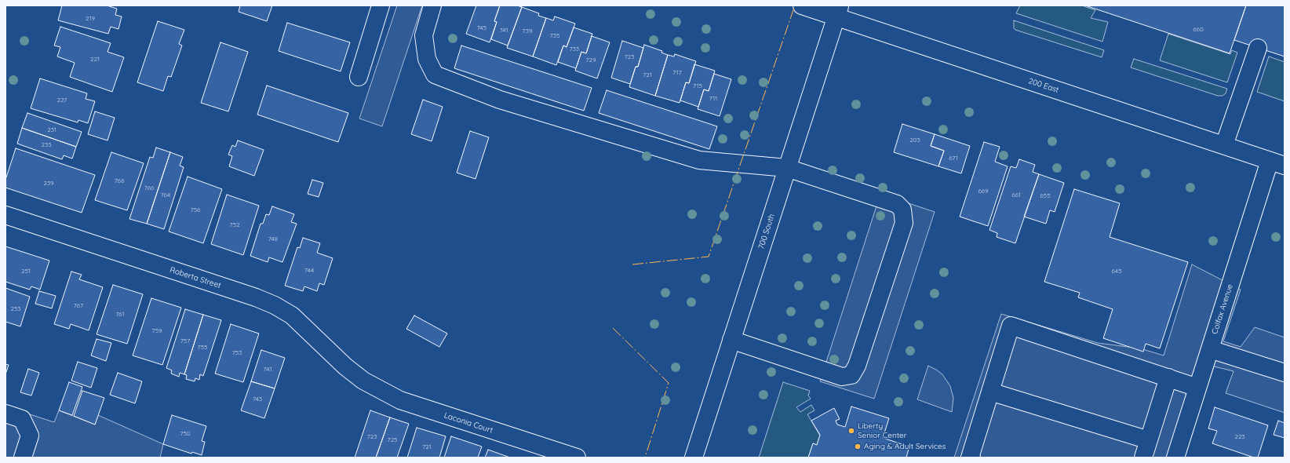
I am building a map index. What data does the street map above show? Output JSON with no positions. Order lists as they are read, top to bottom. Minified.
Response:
{"streets":{"street":["200 East","700 South","Roberta Street","Colfax Avenue","Laconia Court"]},"crossings":[["200 East","700 South"],["200 East","Colfax Avenue"],["Roberta Street","Laconia Court"]],"places":["Liberty Senior Center","Aging & Adult Services"],"house_numbers":["219","745","660","741","739","735","733","723","221","729","717","721","715","711","227","231","203","233","671","768","239","766","669","764","661","655","756","752","748","744","251","645","767","253","761","759","757","755","753","741","743","750","723","223","725","721"]}
